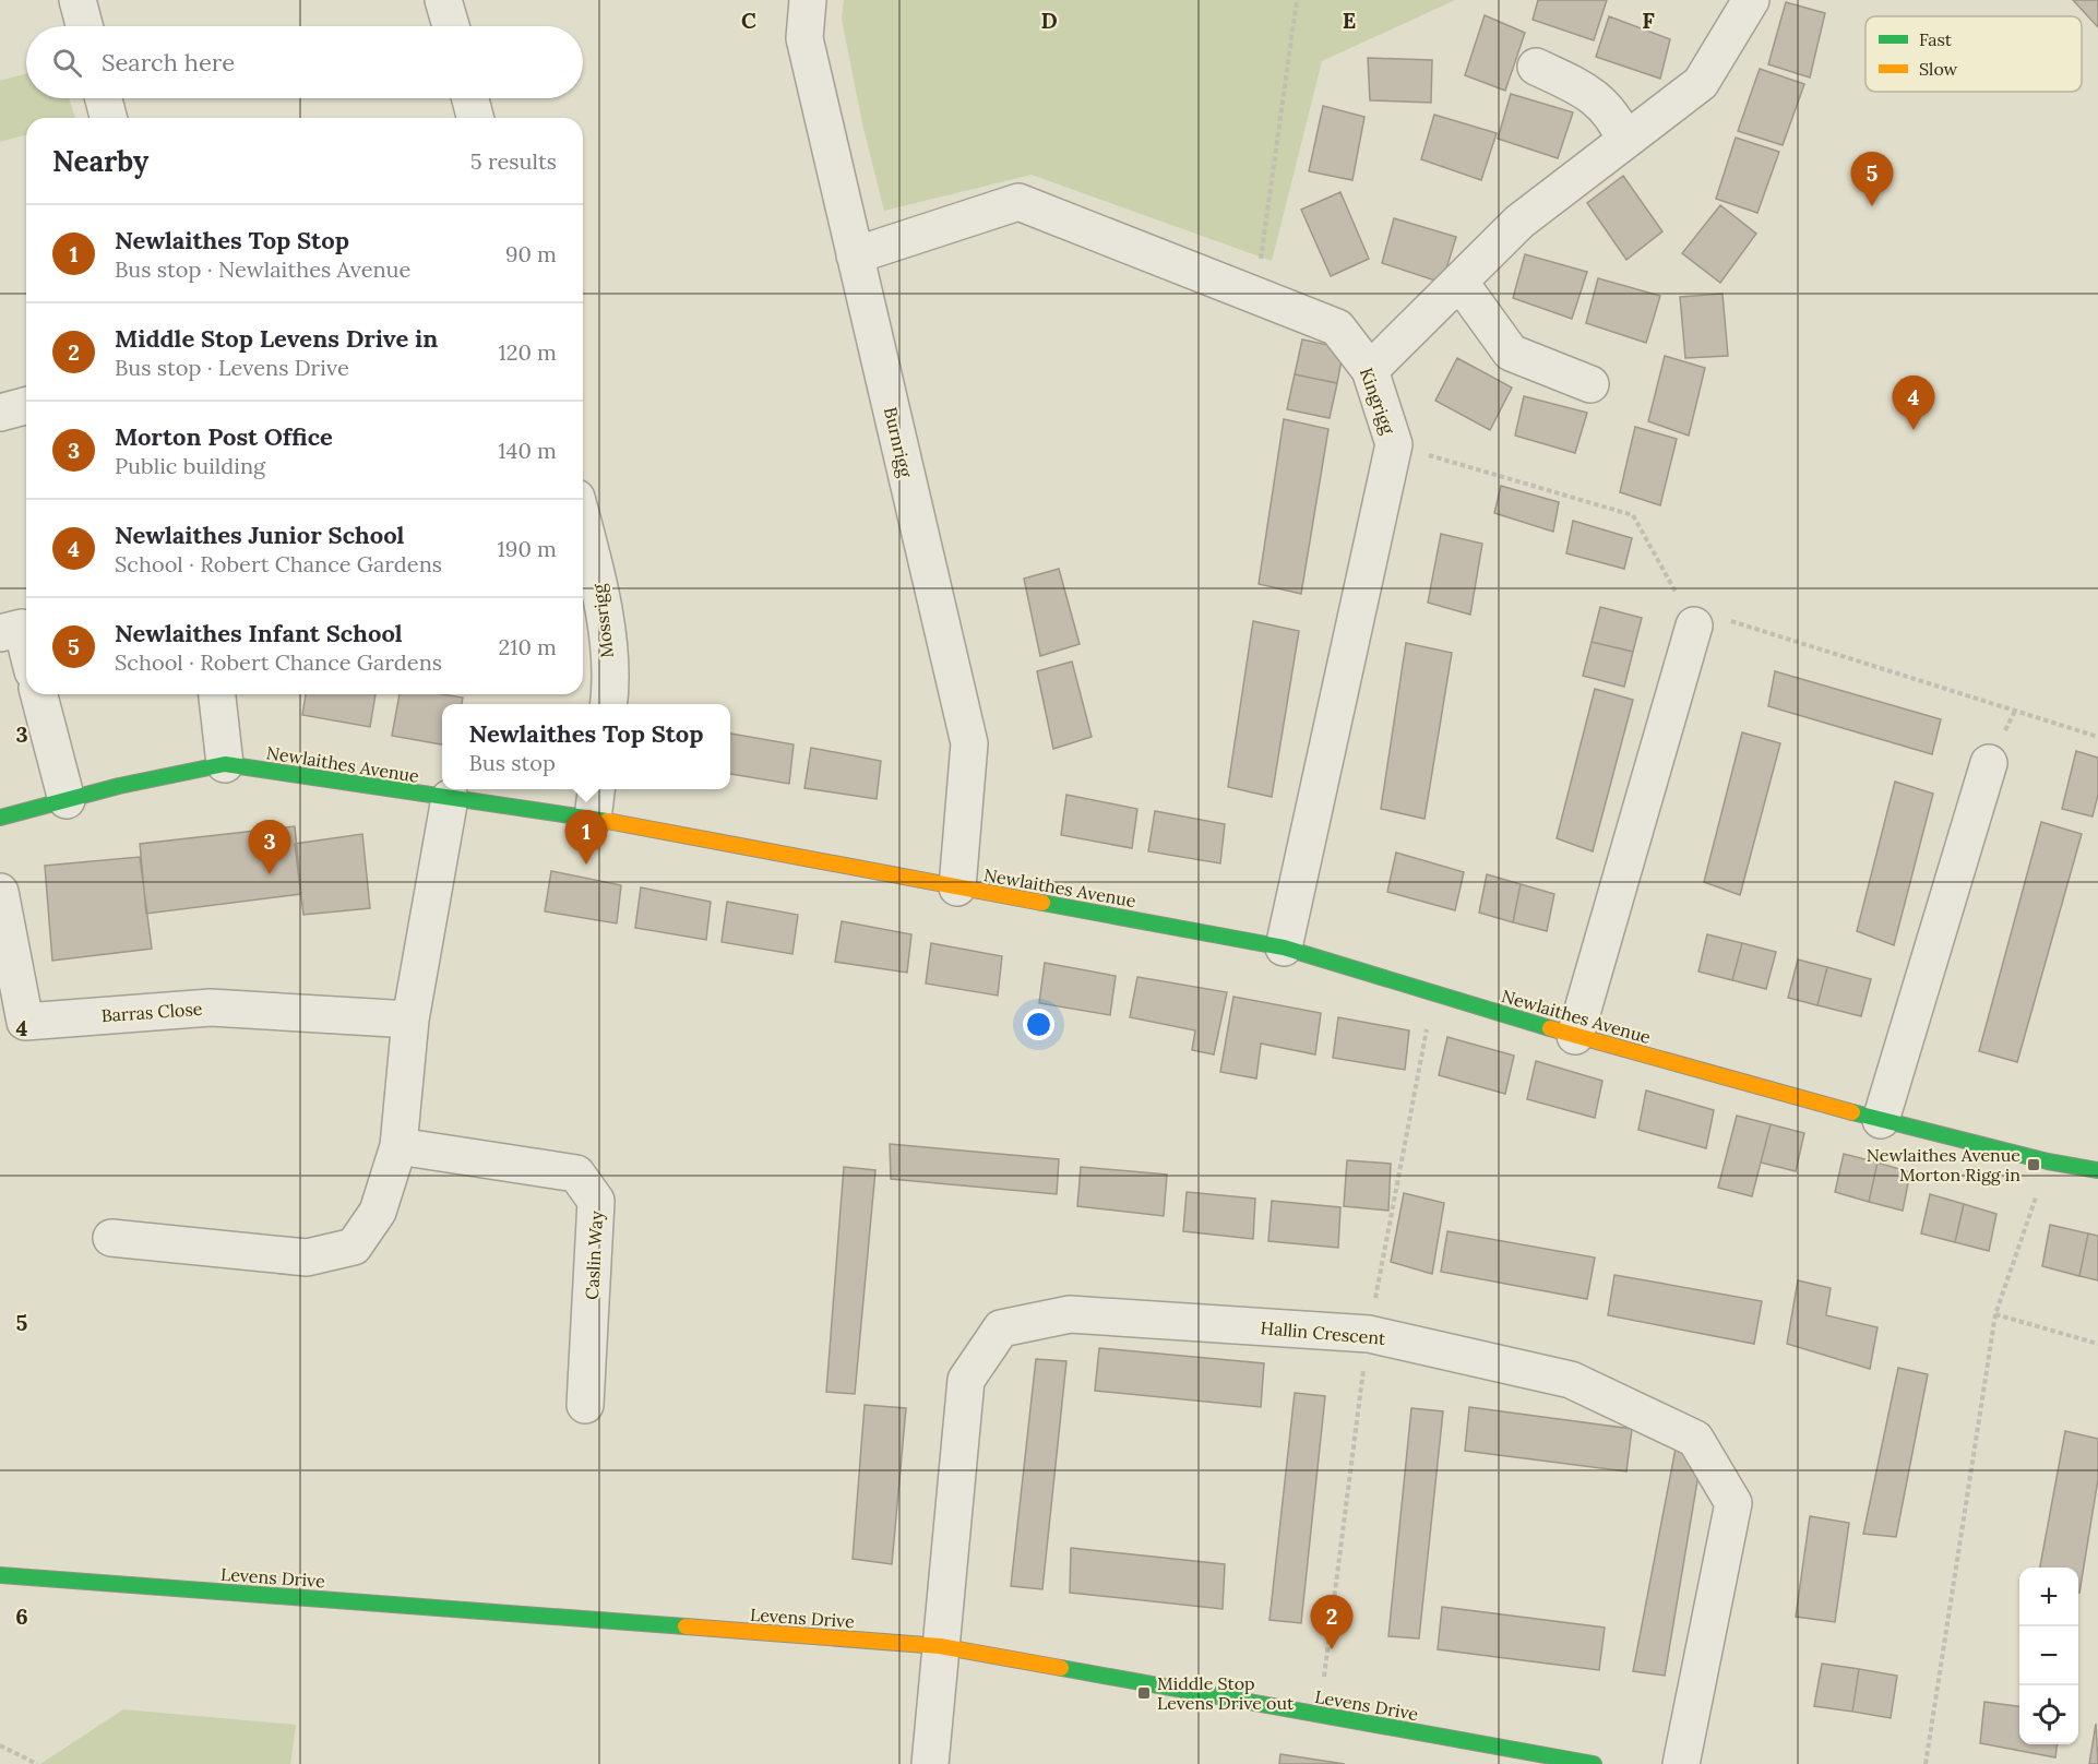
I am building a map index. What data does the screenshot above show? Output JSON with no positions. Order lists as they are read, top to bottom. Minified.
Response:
{"streets":{"street":["Kingrigg","Burnrigg","Mossrigg","Newlaithes Avenue","Barras Close","Caslin Way","Hallin Crescent","Levens Drive"]},"crossings":[["Kingrigg","Burnrigg"],["Kingrigg","Newlaithes Avenue"],["Burnrigg","Newlaithes Avenue"],["Hallin Crescent","Levens Drive"]],"places":{"transit":["Newlaithes Avenue Morton Rigg in","Middle Stop Levens Drive out"]},"legend":["Fast","Slow"],"page":{"search":"Search here","heading":["Nearby","5 results"],"pins":["5","4","1","3","2"],"list":[{"mark":"1","name":"Newlaithes Top Stop","note":"Bus stop · Newlaithes Avenue","value":"90 m"},{"mark":"2","name":"Middle Stop Levens Drive in","note":"Bus stop · Levens Drive","value":"120 m"},{"mark":"3","name":"Morton Post Office","note":"Public building","value":"140 m"},{"mark":"4","name":"Newlaithes Junior School","note":"School · Robert Chance Gardens","value":"190 m"},{"mark":"5","name":"Newlaithes Infant School","note":"School · Robert Chance Gardens","value":"210 m"}],"popup":["Newlaithes Top Stop","Bus stop"],"map_buttons":["+","−"]},"grid":{"columns":["C","D","E","F"],"rows":["3","4","5","6"]}}
